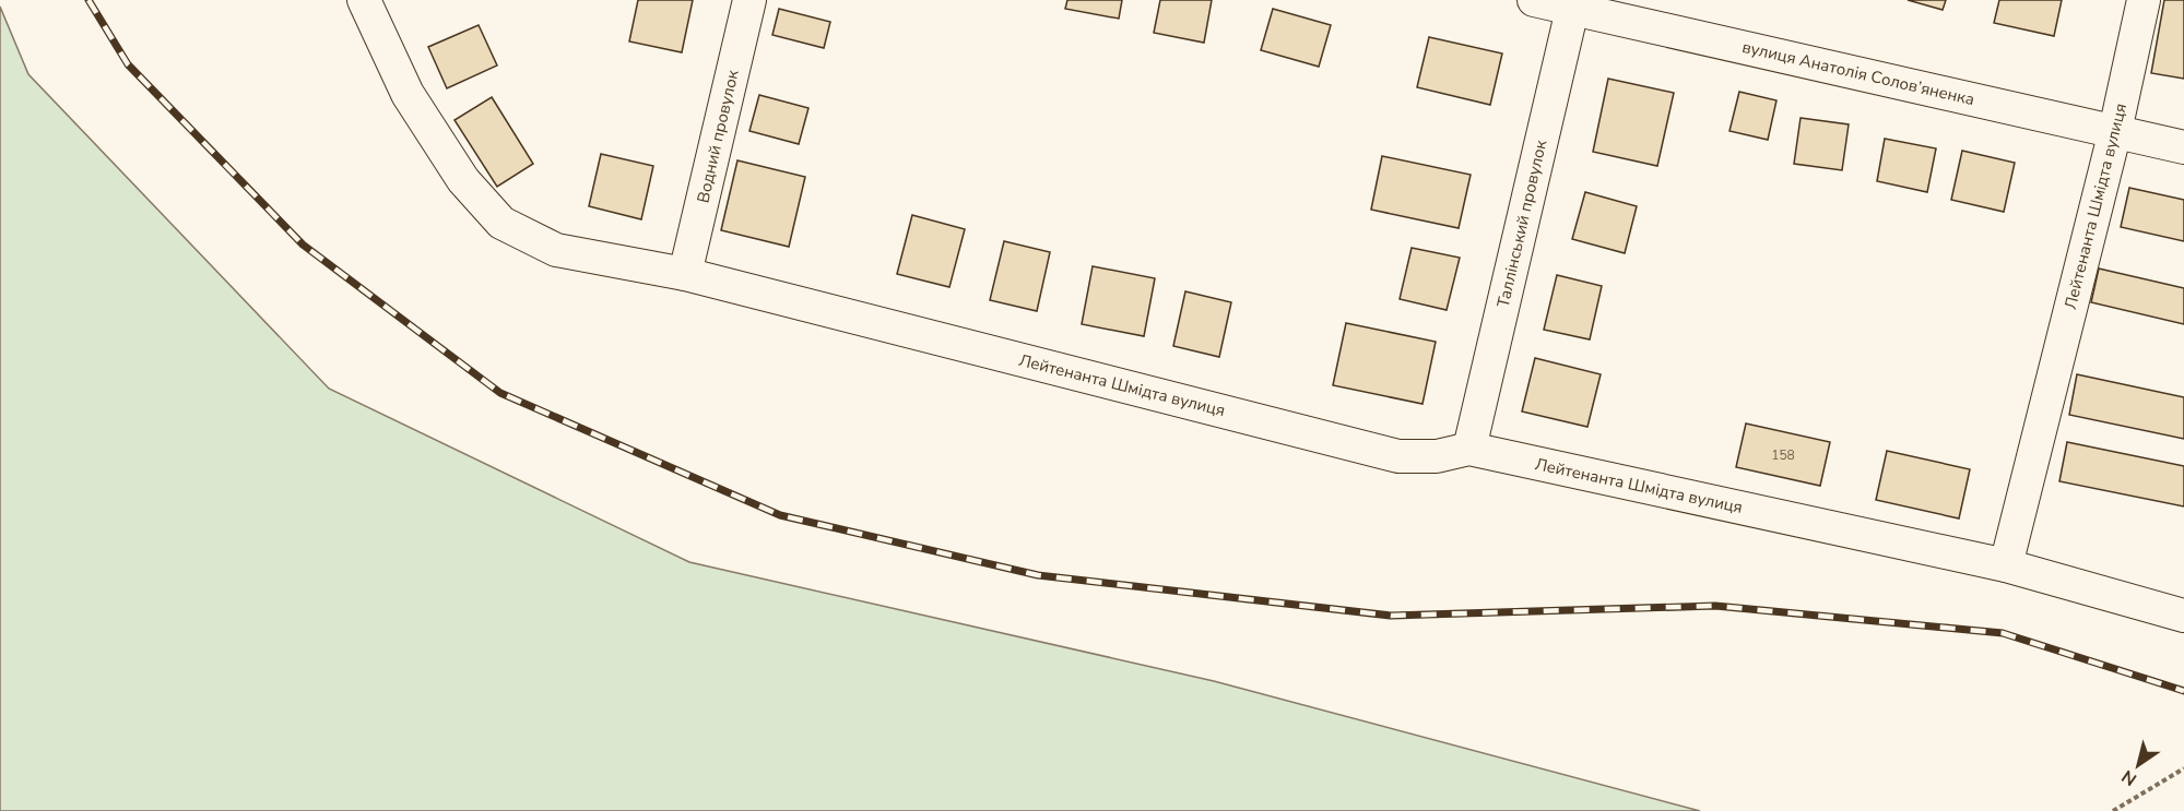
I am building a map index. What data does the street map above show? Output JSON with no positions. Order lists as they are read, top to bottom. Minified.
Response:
{"streets":{"street":["вулиця Анатолія Солов’яненка","Водний провулок","Лейтенанта Шмідта вулиця","Таллінський провулок"]},"crossings":[["вулиця Анатолія Солов’яненка","Лейтенанта Шмідта вулиця"],["вулиця Анатолія Солов’яненка","Таллінський провулок"],["Водний провулок","Лейтенанта Шмідта вулиця"],["Лейтенанта Шмідта вулиця","Таллінський провулок"]],"house_numbers":["158"],"north":"bottom left"}
